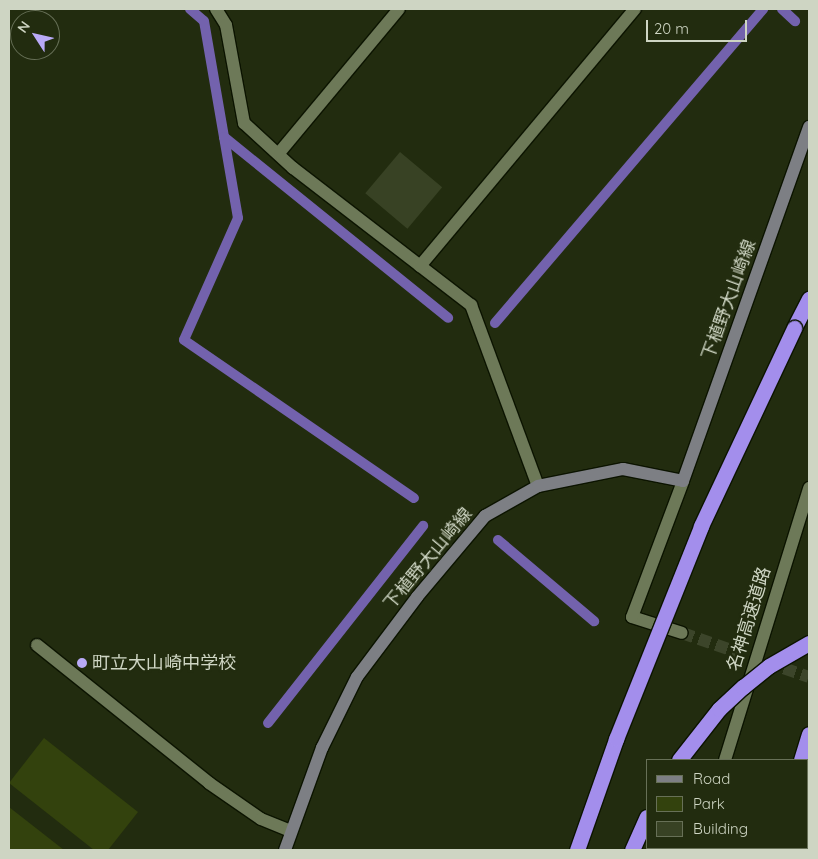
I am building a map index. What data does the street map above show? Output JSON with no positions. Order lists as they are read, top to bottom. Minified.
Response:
{"streets":{"main road":["下植野大山崎線"],"street":["名神高速道路"]},"places":["町立大山崎中学校"],"legend":["Road","Park","Building"],"scale_bar":"20 m","north":"top left"}
